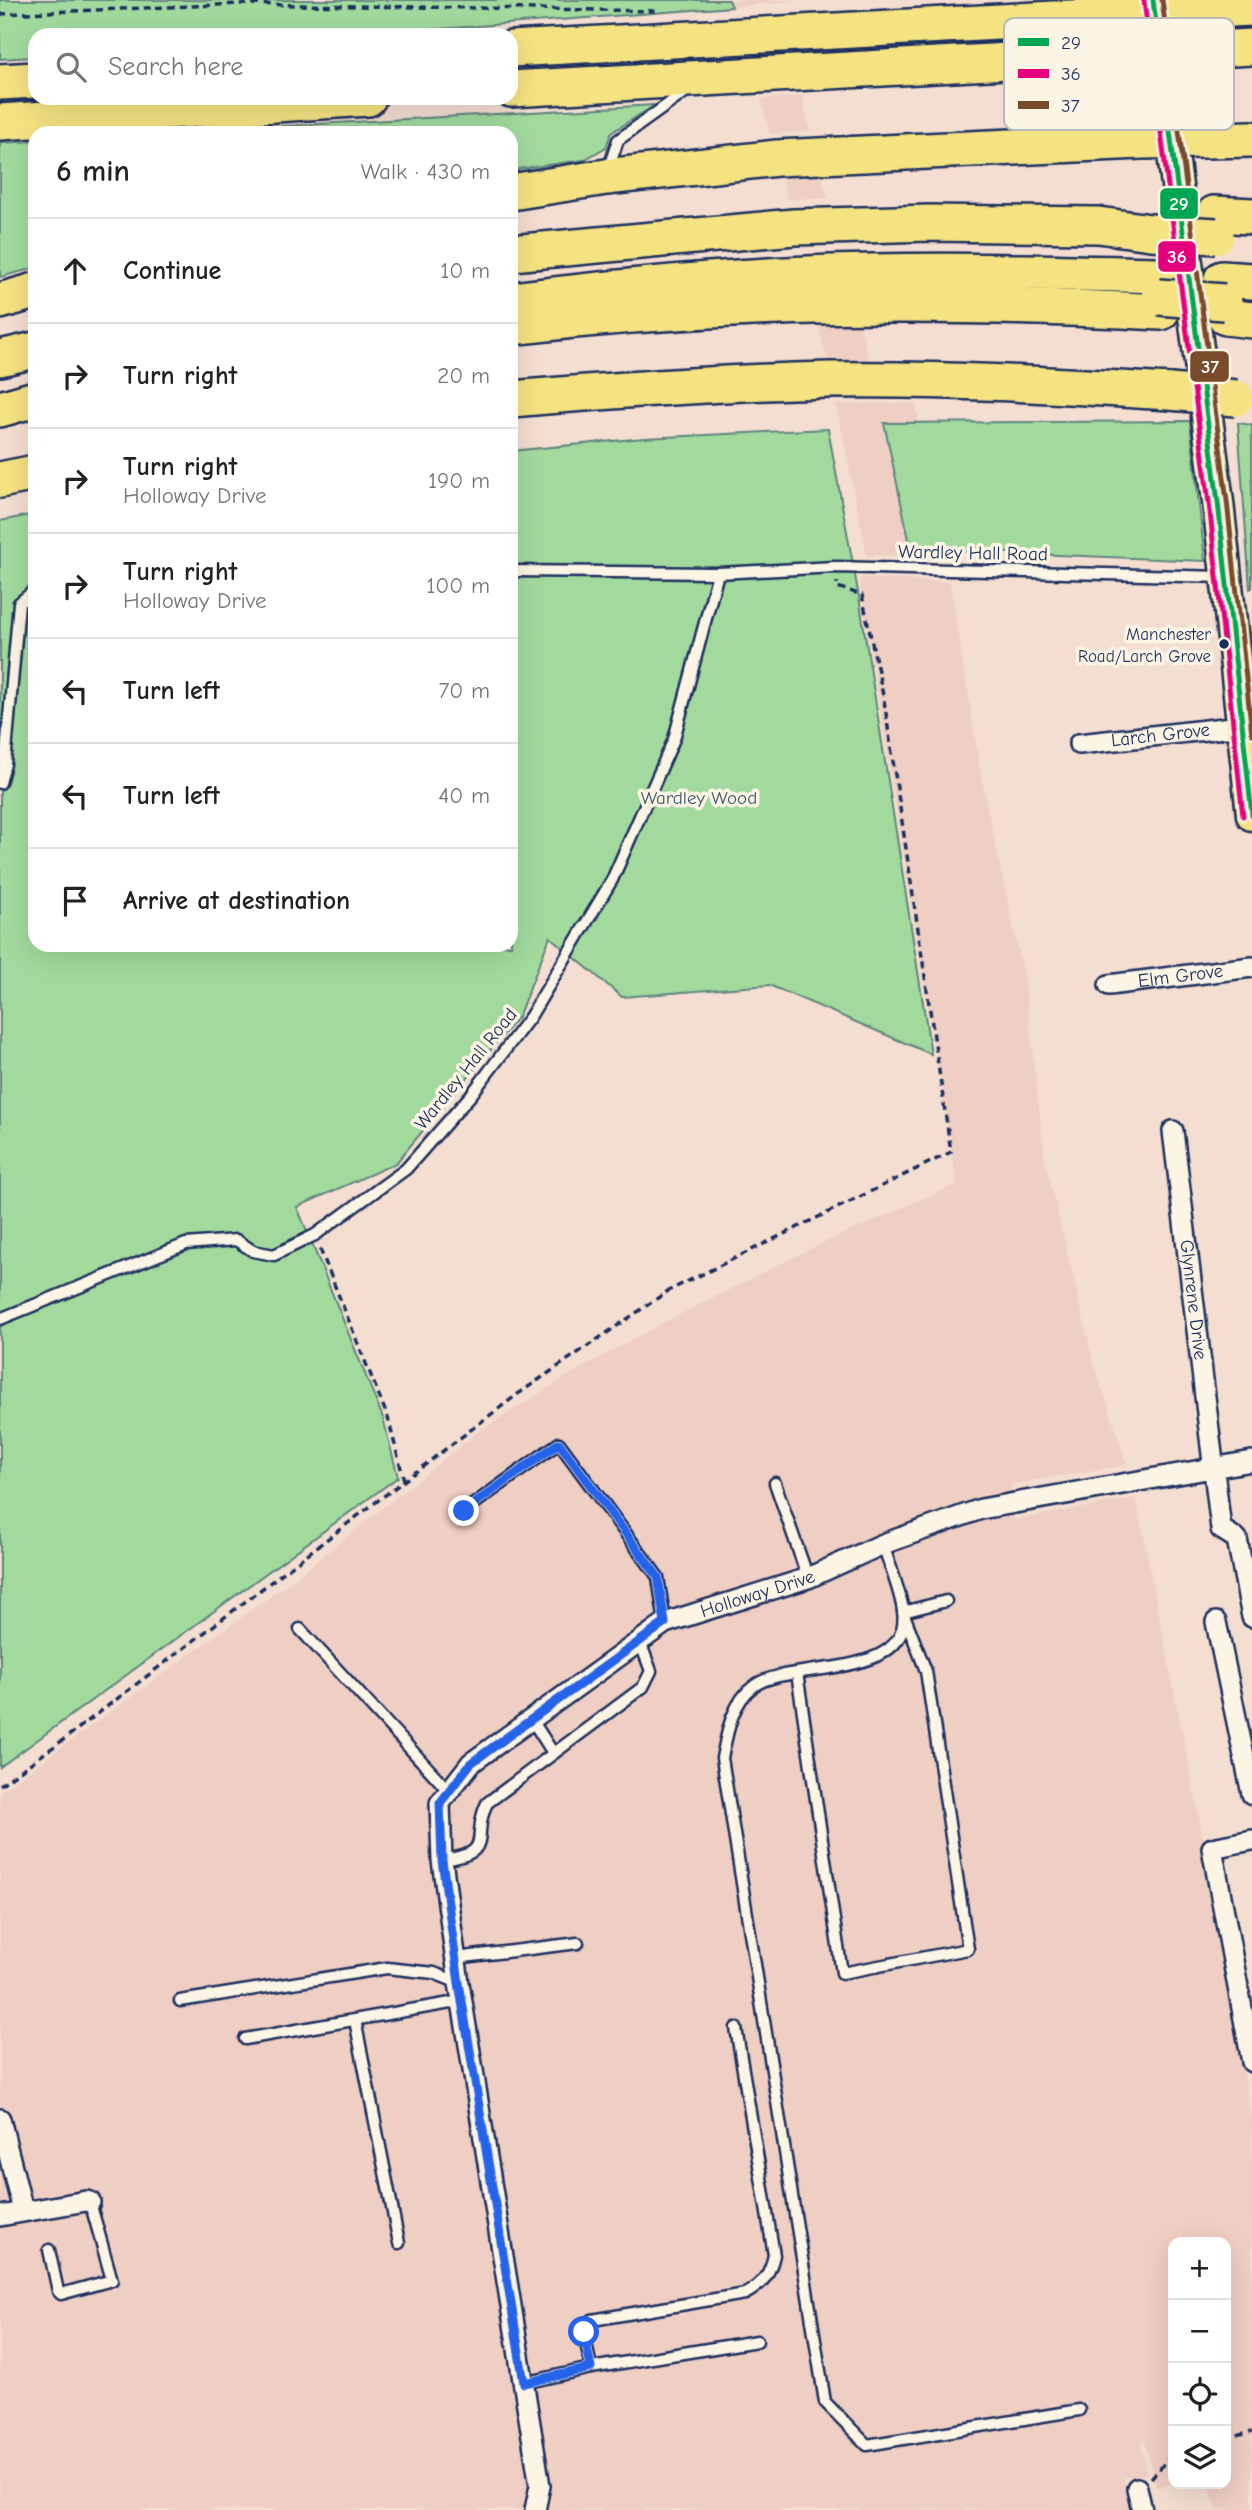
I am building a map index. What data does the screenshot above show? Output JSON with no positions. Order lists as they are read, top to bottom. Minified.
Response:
{"streets":{"street":["Larch Grove","Elm Grove","Glynrene Drive","Holloway Drive"],"lane":["Wardley Hall Road"]},"crossings":[["Glynrene Drive","Holloway Drive"]],"parks":["Wardley Wood"],"places":["Manchester Road/Larch Grove"],"lines":["transit line 29","transit line 37","transit line 36"],"legend":["29","36","37"],"page":{"search":"Search here","heading":["6 min","Walk · 430 m"],"list":[["Continue","10 m"],["Turn right","20 m"],["Turn right","Holloway Drive","190 m"],["Turn right","Holloway Drive","100 m"],["Turn left","70 m"],["Turn left","40 m"],"Arrive at destination"],"map_buttons":["+","−"]}}
